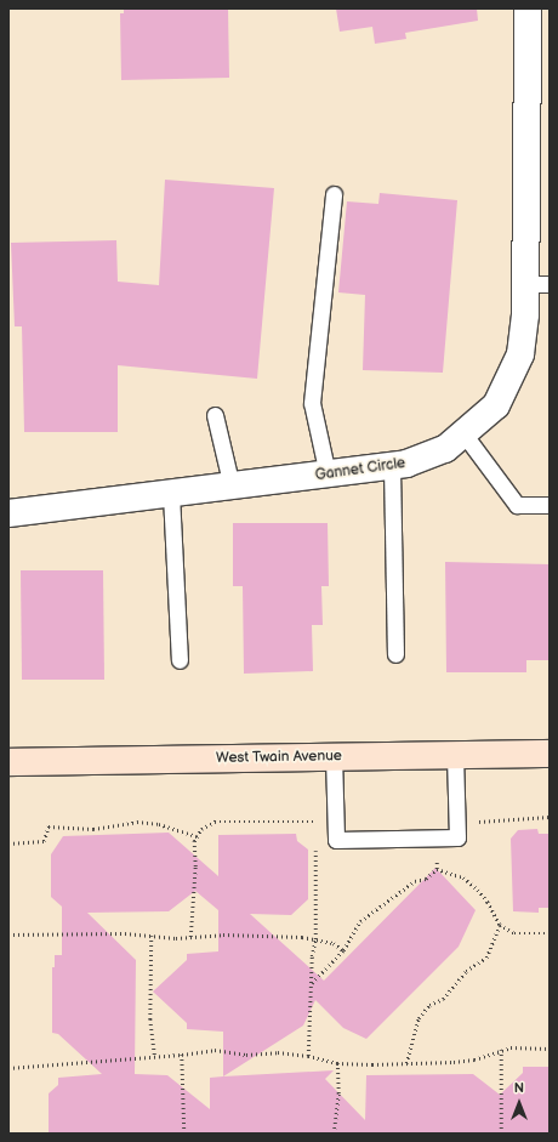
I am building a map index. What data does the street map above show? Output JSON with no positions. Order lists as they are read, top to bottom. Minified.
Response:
{"streets":{"main road":["West Twain Avenue"],"street":["Gannet Circle"]},"north":"top"}
